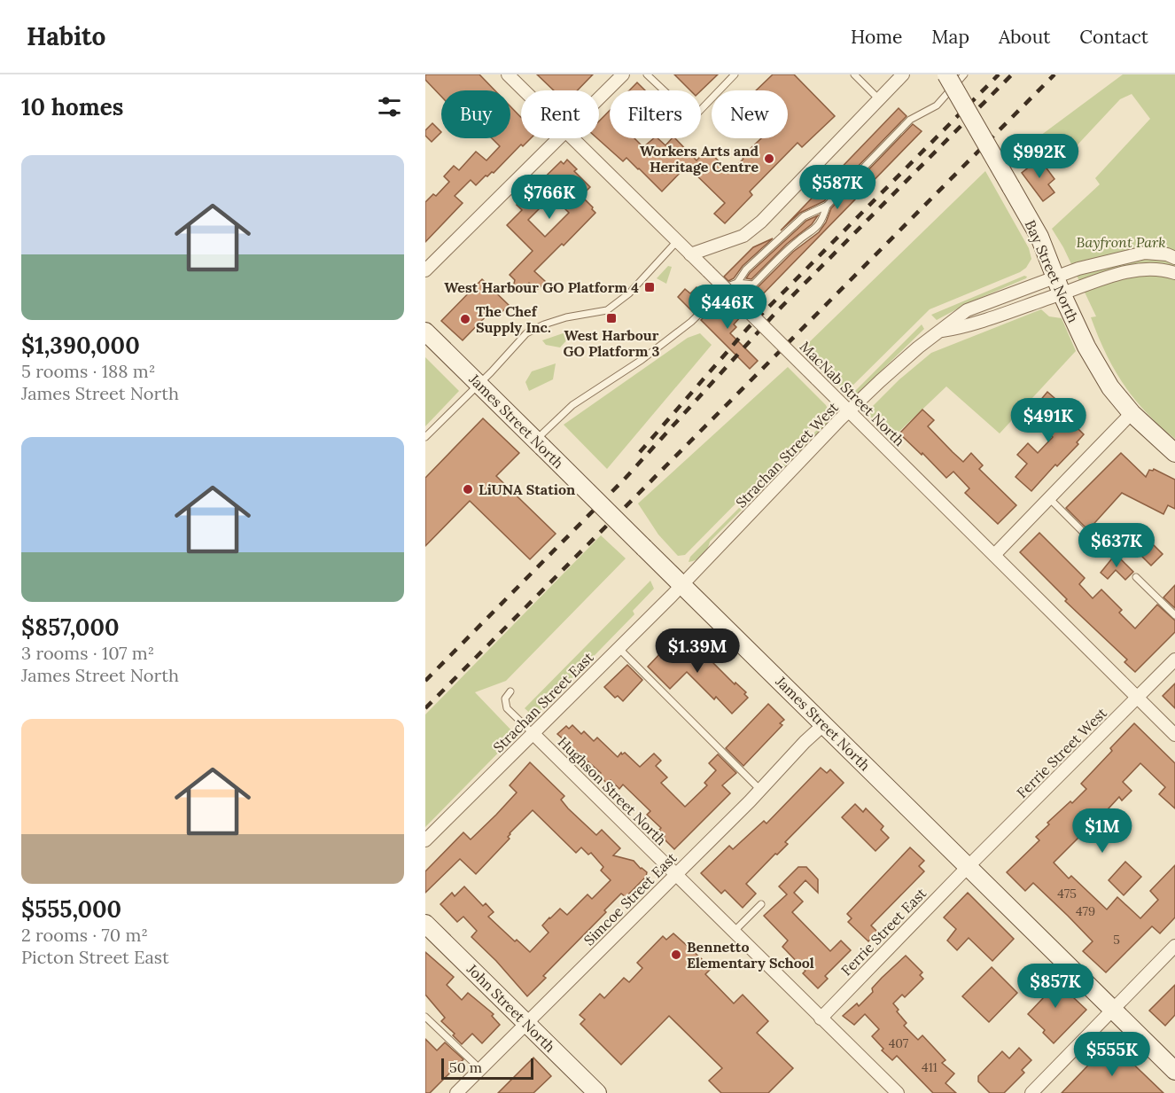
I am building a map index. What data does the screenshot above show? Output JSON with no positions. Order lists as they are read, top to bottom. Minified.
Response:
{"streets":{"main road":["Bay Street North","James Street North","John Street North"],"street":["MacNab Street North","Strachan Street West","Strachan Street East","Ferrie Street West","Hughson Street North","Simcoe Street East","Ferrie Street East"]},"crossings":[["Bay Street North","Strachan Street West"],["MacNab Street North","Strachan Street West"],["MacNab Street North","Ferrie Street West"],["James Street North","Strachan Street West"],["James Street North","Strachan Street East"],["James Street North","Ferrie Street West"],["James Street North","Simcoe Street East"],["James Street North","Ferrie Street East"],["Strachan Street West","Strachan Street East"],["Strachan Street East","Hughson Street North"],["Ferrie Street West","Ferrie Street East"],["Hughson Street North","Simcoe Street East"],["Hughson Street North","Ferrie Street East"],["Simcoe Street East","John Street North"]],"parks":["Bayfront Park"],"places":{"other":["Workers Arts and Heritage Centre","The Chef Supply Inc.","LiUNA Station","Bennetto Elementary School"],"transit":["West Harbour GO Platform 4","West Harbour GO Platform 3"]},"house_numbers":["475","479","5","407","411"],"scale_bar":"50 m","page":{"header":"Habito","nav":["Home","Map","About","Contact"],"heading":"10 homes","chip":["Buy","Rent","Filters","New"],"price":["$992K","$587K","$766K","$446K","$491K","$637K","$1.39M","$1M","$857K","$555K"],"list":[{"name":"$1,390,000","note":"5 rooms · 188 m² · James Street North"},{"name":"$857,000","note":"3 rooms · 107 m² · James Street North"},{"name":"$555,000","note":"2 rooms · 70 m² · Picton Street East"}],"scale":"50 m"}}
